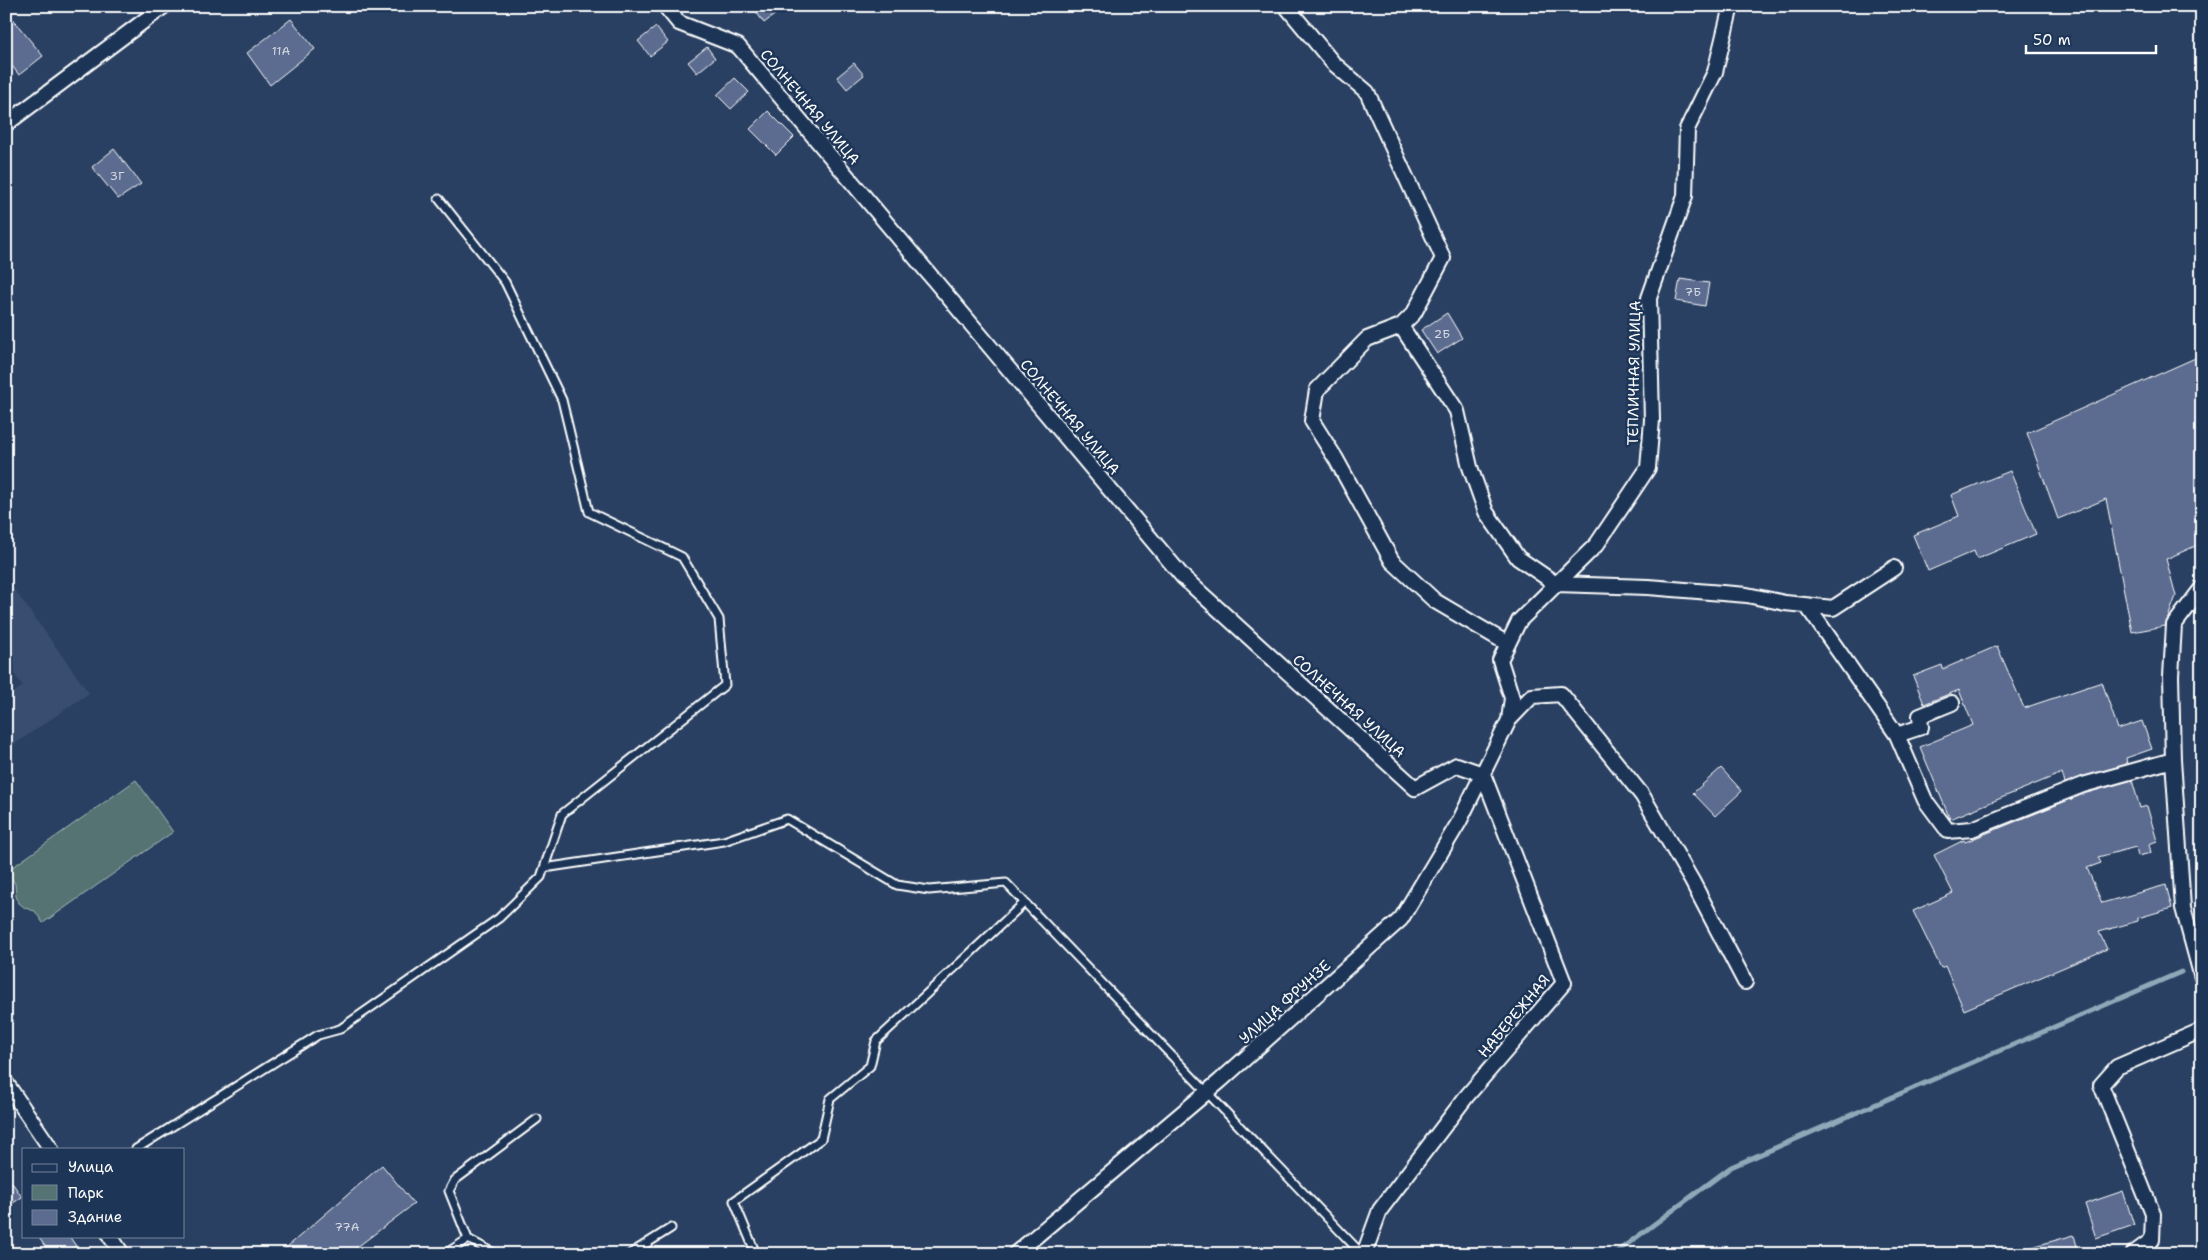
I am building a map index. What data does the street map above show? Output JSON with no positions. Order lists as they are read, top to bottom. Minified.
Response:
{"streets":{"street":["СОЛНЕЧНАЯ УЛИЦА","ТЕПЛИЧНАЯ УЛИЦА","УЛИЦА ФРУНЗЕ","НАБЕРЕЖНАЯ"]},"crossings":[["СОЛНЕЧНАЯ УЛИЦА","УЛИЦА ФРУНЗЕ"],["СОЛНЕЧНАЯ УЛИЦА","НАБЕРЕЖНАЯ"],["ТЕПЛИЧНАЯ УЛИЦА","УЛИЦА ФРУНЗЕ"],["УЛИЦА ФРУНЗЕ","НАБЕРЕЖНАЯ"]],"house_numbers":["11А","3Г","7Б","2Б","77А"],"legend":["Улица","Парк","Здание"],"scale_bar":"50 m"}
